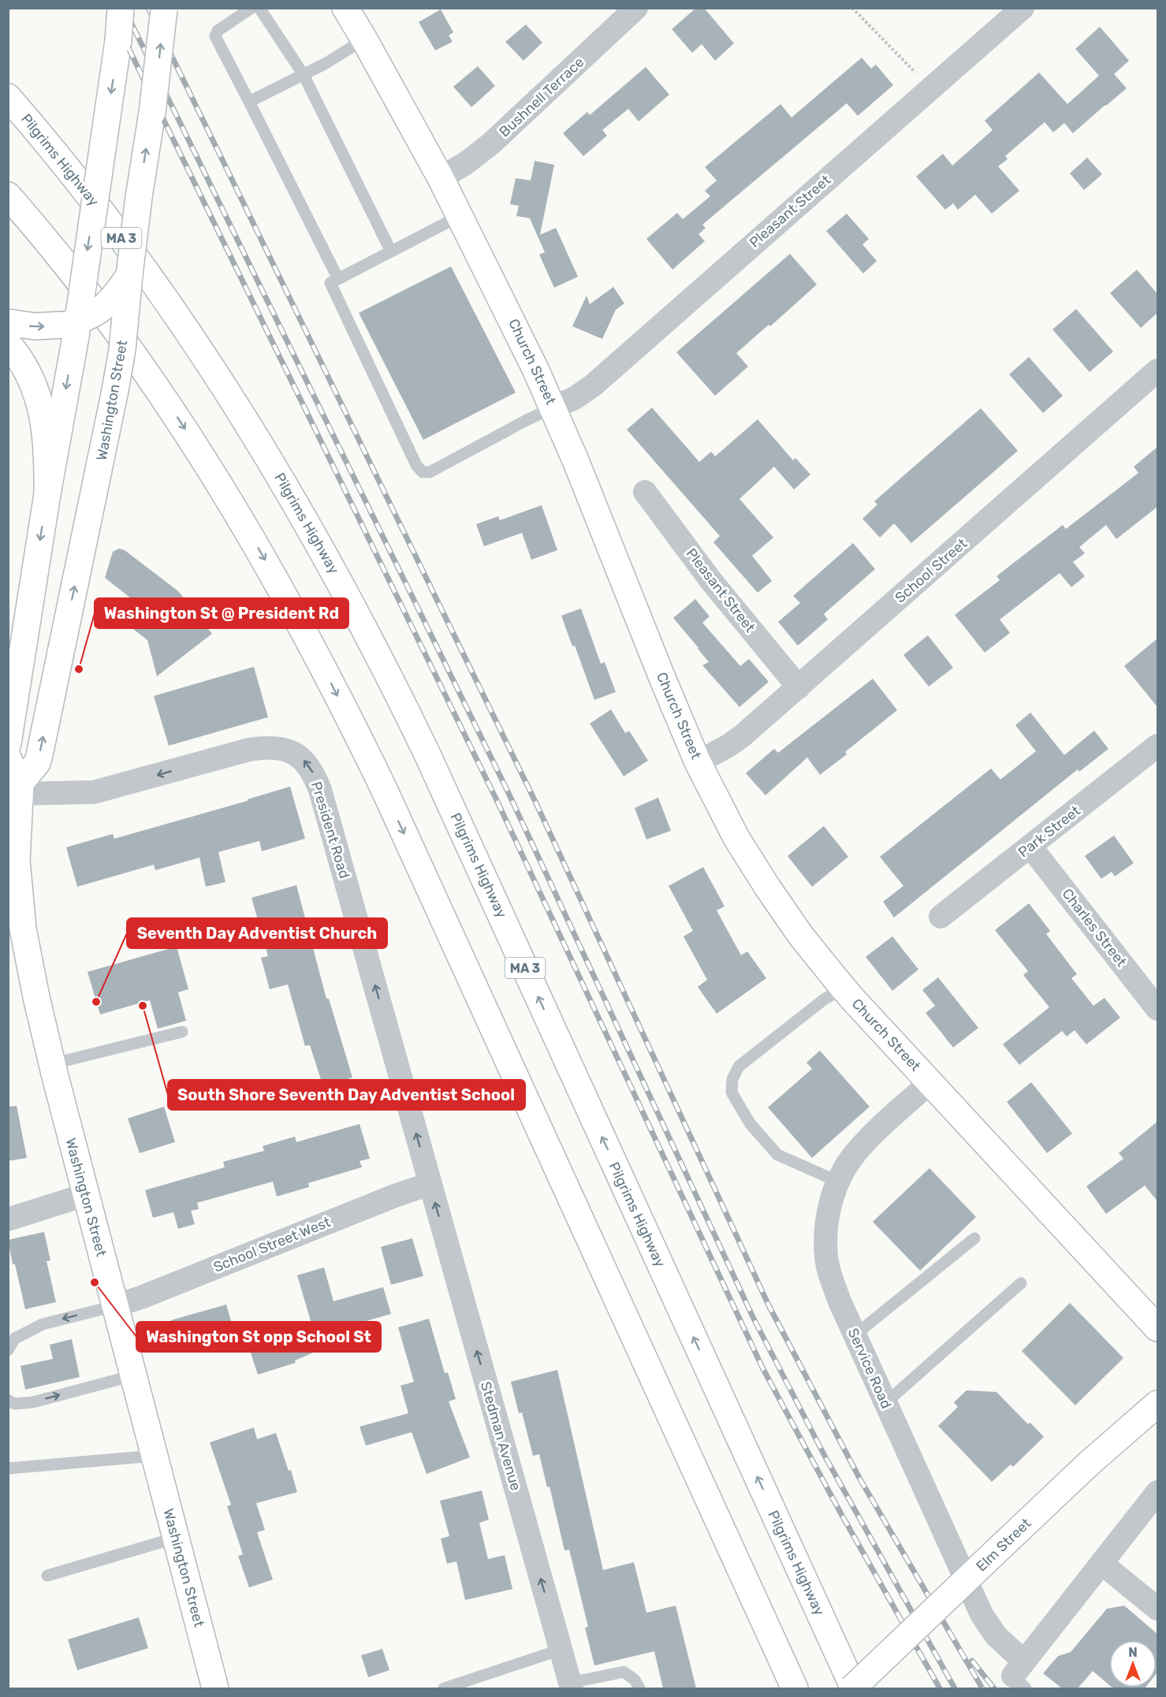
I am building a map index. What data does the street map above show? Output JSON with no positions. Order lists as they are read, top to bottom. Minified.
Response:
{"streets":{"main road":["Pilgrims Highway","MA 3","Church Street","Washington Street","Elm Street"],"street":["Bushnell Terrace","Pleasant Street","School Street","President Road","Park Street","Charles Street","School Street West","Service Road","Stedman Avenue"]},"crossings":[["Bushnell Terrace","Church Street"],["Pilgrims Highway","Elm Street"],["Pleasant Street","Church Street"],["Pleasant Street","School Street"],["Church Street","School Street"],["Church Street","Service Road"],["Washington Street","President Road"],["Washington Street","School Street West"],["President Road","School Street West"],["President Road","Stedman Avenue"],["Park Street","Charles Street"],["School Street West","Stedman Avenue"]],"one_way":["Stedman Avenue"],"places":["Washington St @ President Rd","Seventh Day Adventist Church","South Shore Seventh Day Adventist School","Washington St opp School St"],"north":"top"}
